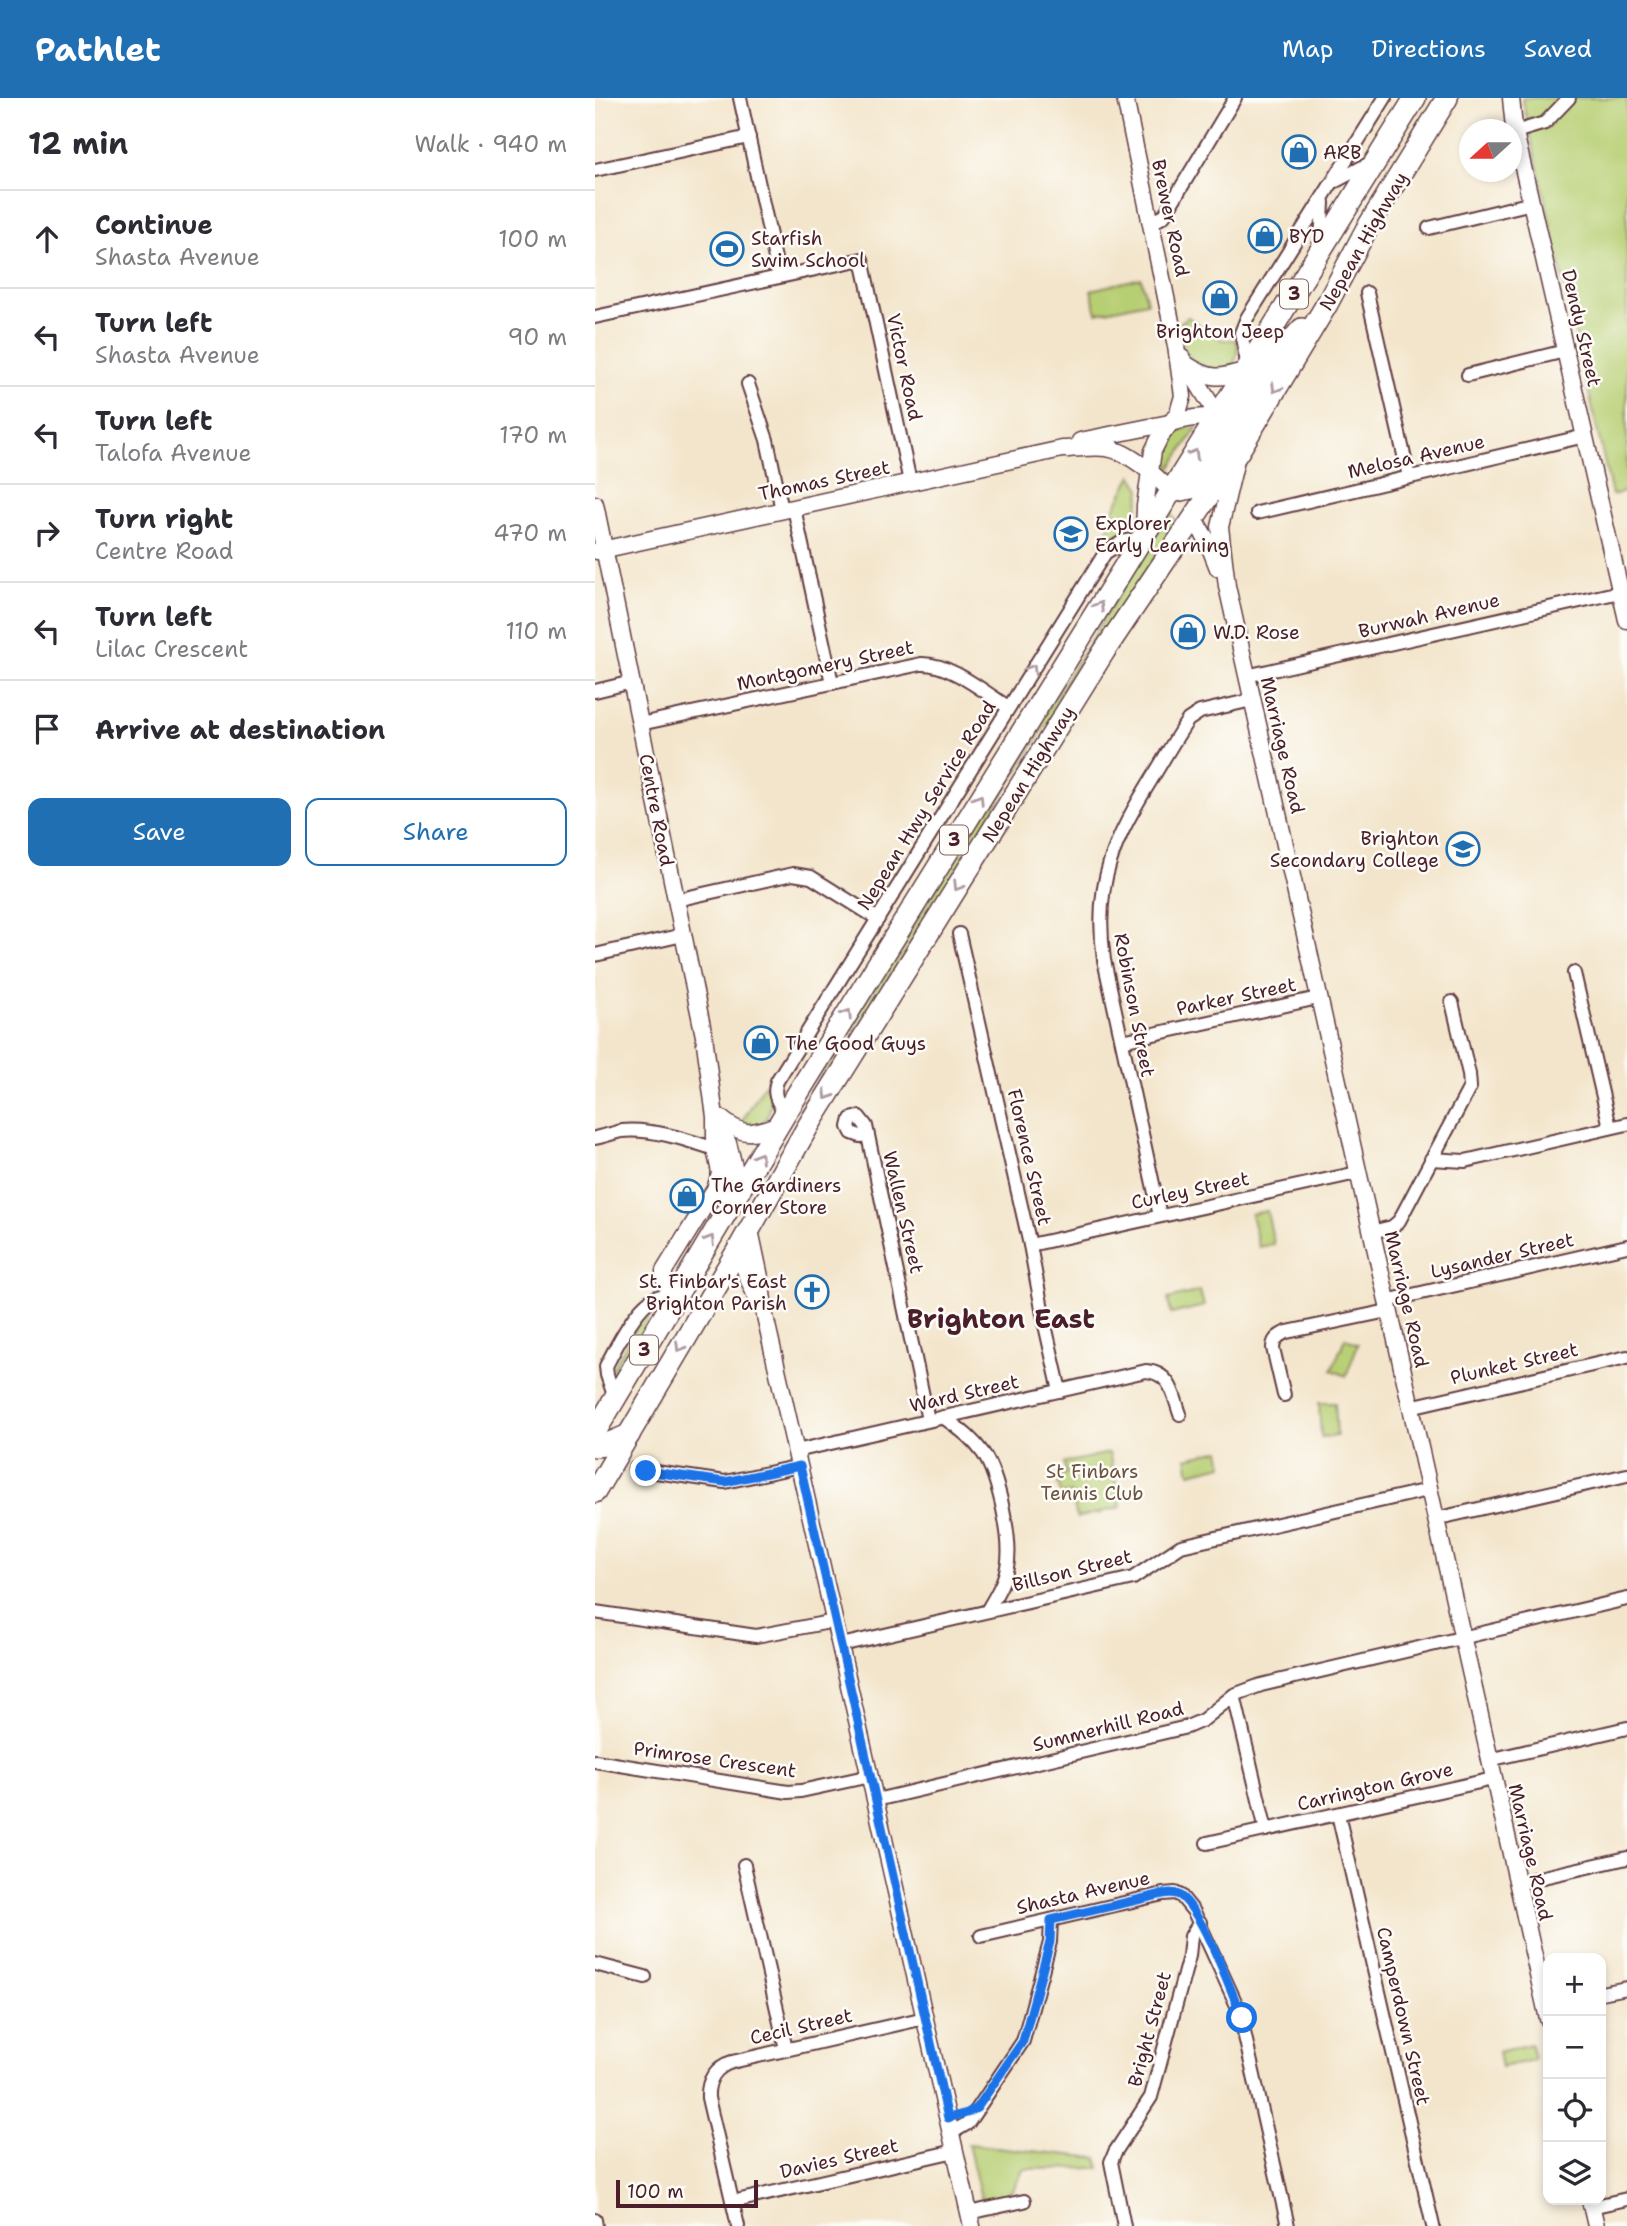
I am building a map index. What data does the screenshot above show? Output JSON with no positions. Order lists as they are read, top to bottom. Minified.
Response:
{"streets":{"highway":["Nepean Highway","3","Centre Road"],"street":["Brewer Road","Dendy Street","Victor Road","Melosa Avenue","Thomas Street","Burwah Avenue","Montgomery Street","Marriage Road","Nepean Hwy Service Road","Parker Street","Robinson Street","Florence Street","Curley Street","Wallen Street","Lysander Street","Plunket Street","Ward Street","Billson Street","Summerhill Road","Primrose Crescent","Carrington Grove","Shasta Avenue","Camperdown Street","Cecil Street","Bright Street","Davies Street"]},"crossings":[["Brewer Road","Nepean Highway"],["Brewer Road","Thomas Street"],["Brewer Road","Marriage Road"],["Brewer Road","Nepean Hwy Service Road"],["Nepean Highway","Thomas Street"],["Nepean Highway","Marriage Road"],["Nepean Highway","Nepean Hwy Service Road"],["Nepean Highway","Centre Road"],["Dendy Street","Melosa Avenue"],["Dendy Street","Burwah Avenue"],["Victor Road","Thomas Street"],["Thomas Street","Marriage Road"],["Thomas Street","Centre Road"],["Burwah Avenue","Marriage Road"],["Montgomery Street","Nepean Hwy Service Road"],["Montgomery Street","Centre Road"],["Marriage Road","Parker Street"],["Marriage Road","Robinson Street"],["Marriage Road","Curley Street"],["Marriage Road","Lysander Street"],["Marriage Road","Plunket Street"],["Marriage Road","Billson Street"],["Marriage Road","Summerhill Road"],["Marriage Road","Carrington Grove"],["Centre Road","Wallen Street"],["Centre Road","Ward Street"],["Centre Road","Billson Street"],["Centre Road","Summerhill Road"],["Centre Road","Primrose Crescent"],["Centre Road","Cecil Street"],["Centre Road","Davies Street"],["Parker Street","Robinson Street"],["Robinson Street","Curley Street"],["Florence Street","Curley Street"],["Florence Street","Ward Street"],["Wallen Street","Ward Street"],["Wallen Street","Billson Street"],["Ward Street","Billson Street"],["Carrington Grove","Camperdown Street"],["Shasta Avenue","Bright Street"],["Cecil Street","Davies Street"]],"districts":["Brighton East"],"parks":["St Finbars Tennis Club"],"places":{"shop":["ARB","BYD","Brighton Jeep","W.D. Rose","The Good Guys","The Gardiners Corner Store"],"sports":["Starfish Swim School"],"school or university":["Explorer Early Learning","Brighton Secondary College"],"church":["St. Finbar's East Brighton Parish"]},"scale_bar":"100 m","north":"left","page":{"header":"Pathlet","nav":["Map","Directions","Saved"],"heading":["12 min","Walk · 940 m"],"list":[["Continue","Shasta Avenue","100 m"],["Turn left","Shasta Avenue","90 m"],["Turn left","Talofa Avenue","170 m"],["Turn right","Centre Road","470 m"],["Turn left","Lilac Crescent","110 m"],"Arrive at destination"],"buttons":["Save","Share"],"map_buttons":["+","−"],"scale":"100 m"}}
